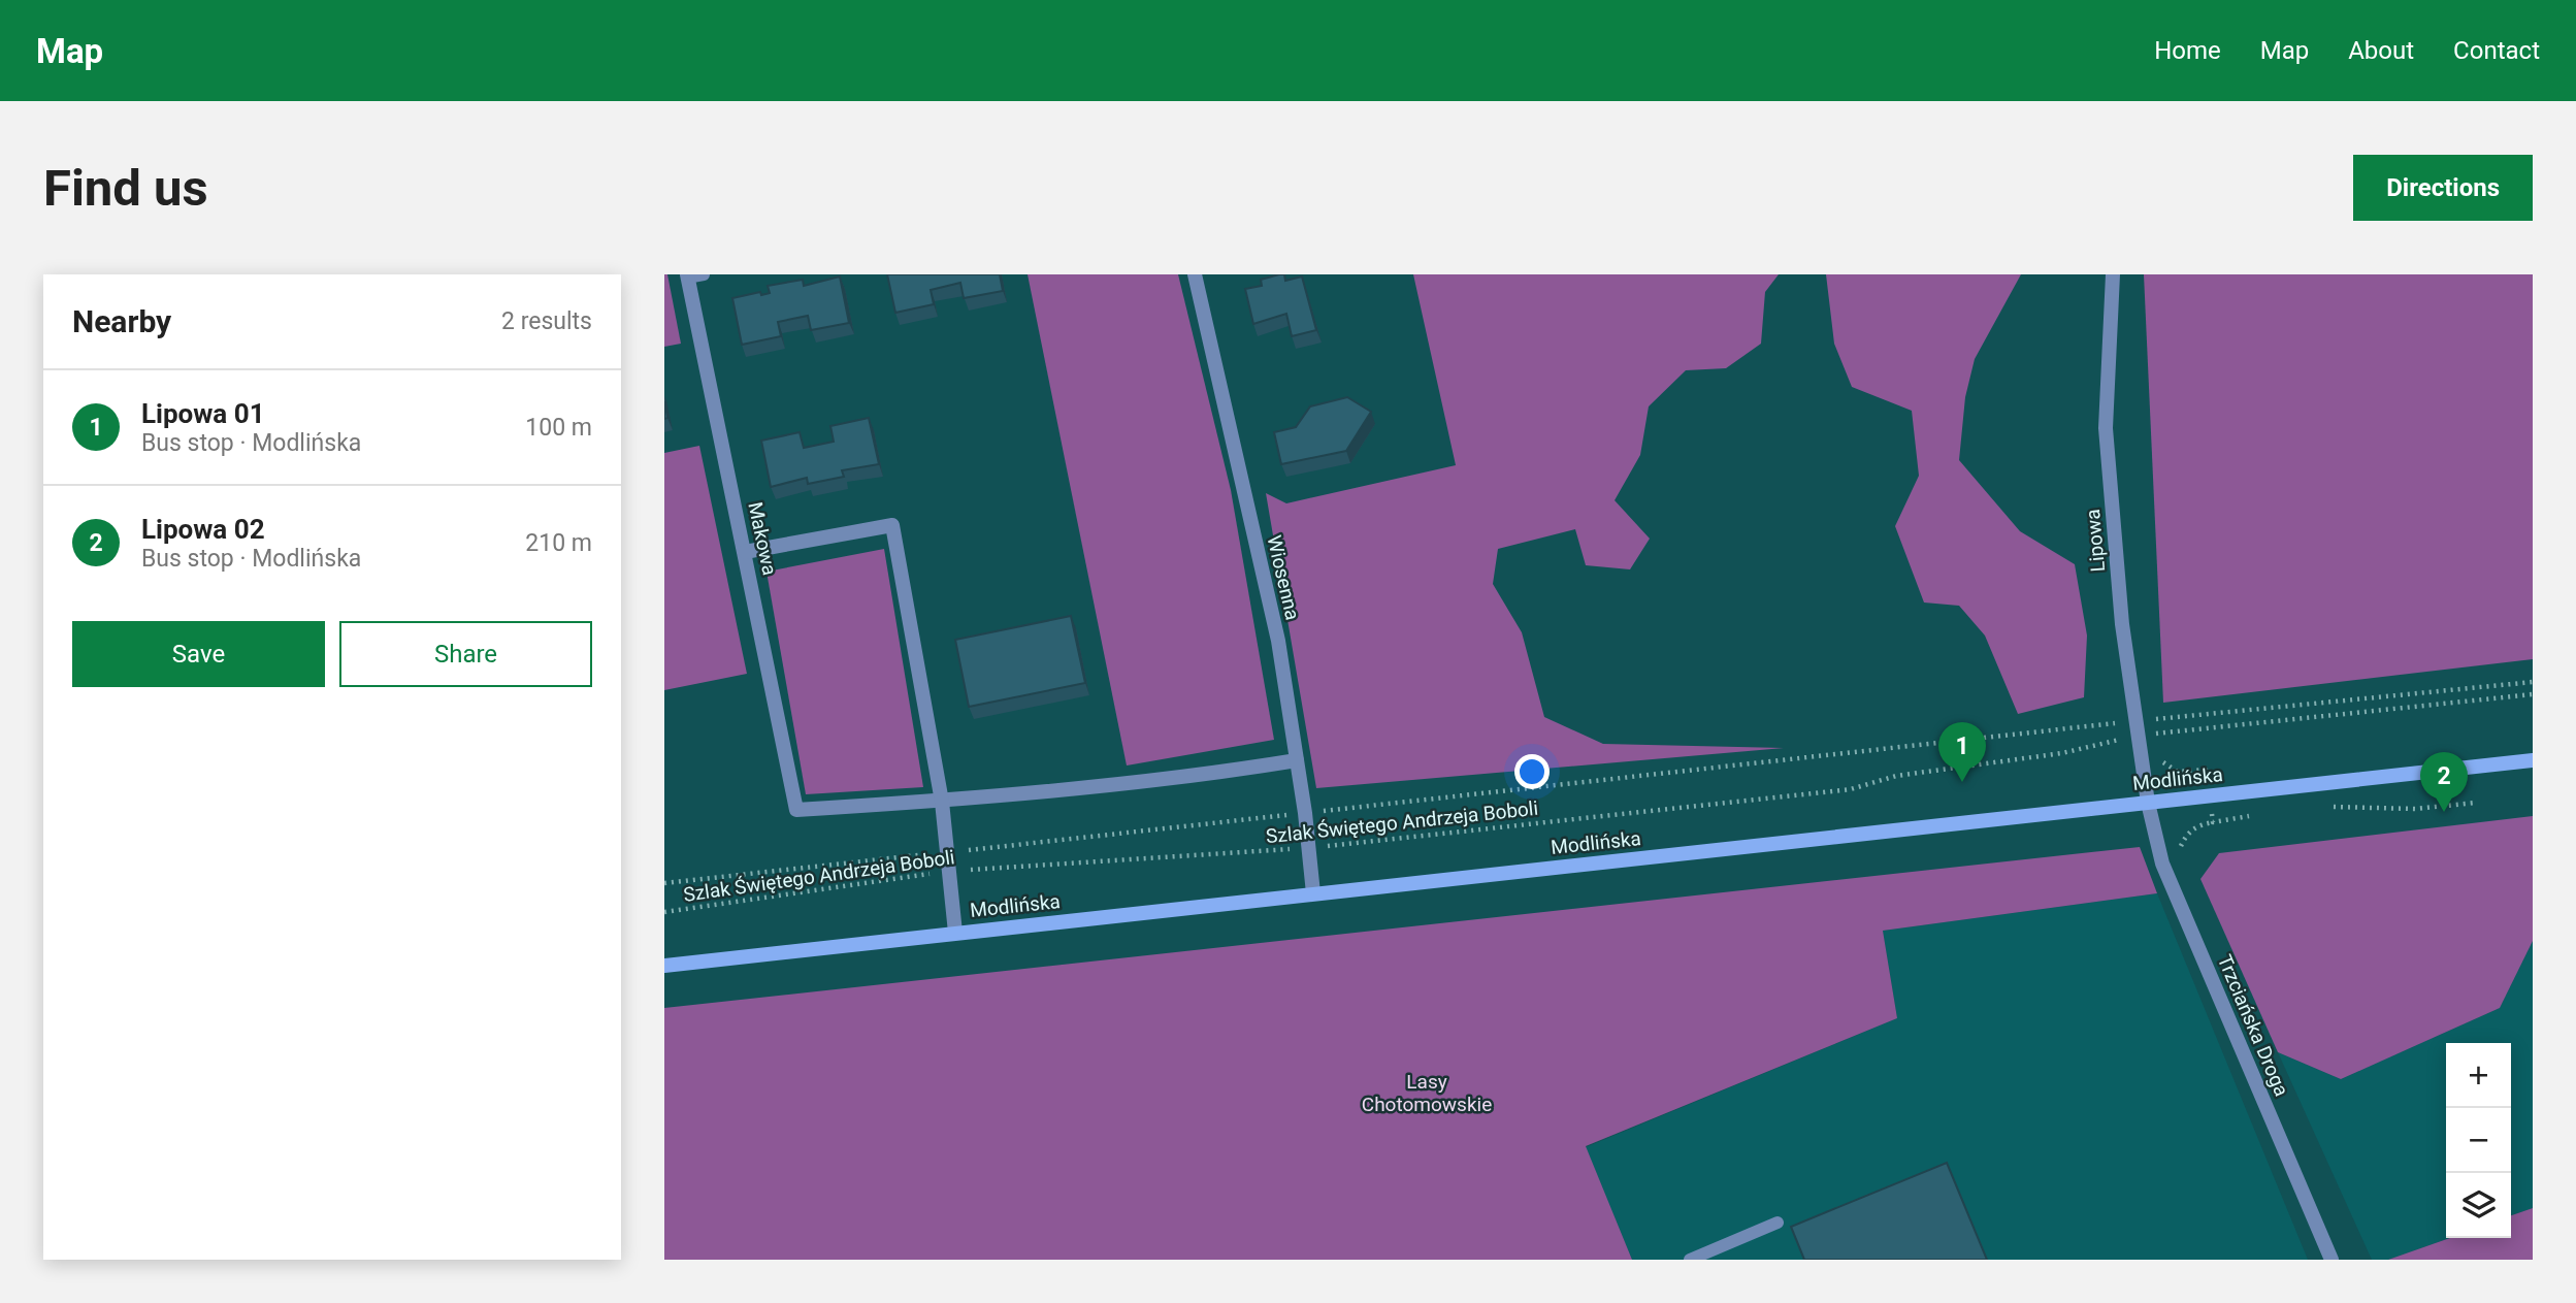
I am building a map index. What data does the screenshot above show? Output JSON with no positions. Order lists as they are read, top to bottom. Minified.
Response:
{"streets":{"main road":["Modlińska"],"street":["Makowa","Lipowa","Wiosenna","Trzciańska Droga"],"path":["Szlak Świętego Andrzeja Boboli"]},"crossings":[["Lipowa","Modlińska"],["Lipowa","Szlak Świętego Andrzeja Boboli"],["Lipowa","Trzciańska Droga"],["Wiosenna","Modlińska"],["Wiosenna","Szlak Świętego Andrzeja Boboli"],["Modlińska","Trzciańska Droga"]],"parks":["Lasy Chotomowskie"],"page":{"header":"Map","nav":["Home","Map","About","Contact"],"buttons":["Directions",["Save","Share"]],"title":"Find us","heading":["Nearby","2 results"],"list":[{"mark":"1","name":"Lipowa 01","note":"Bus stop · Modlińska","value":"100 m"},{"mark":"2","name":"Lipowa 02","note":"Bus stop · Modlińska","value":"210 m"}],"pins":["1","2"],"map_buttons":["+","−"]}}
